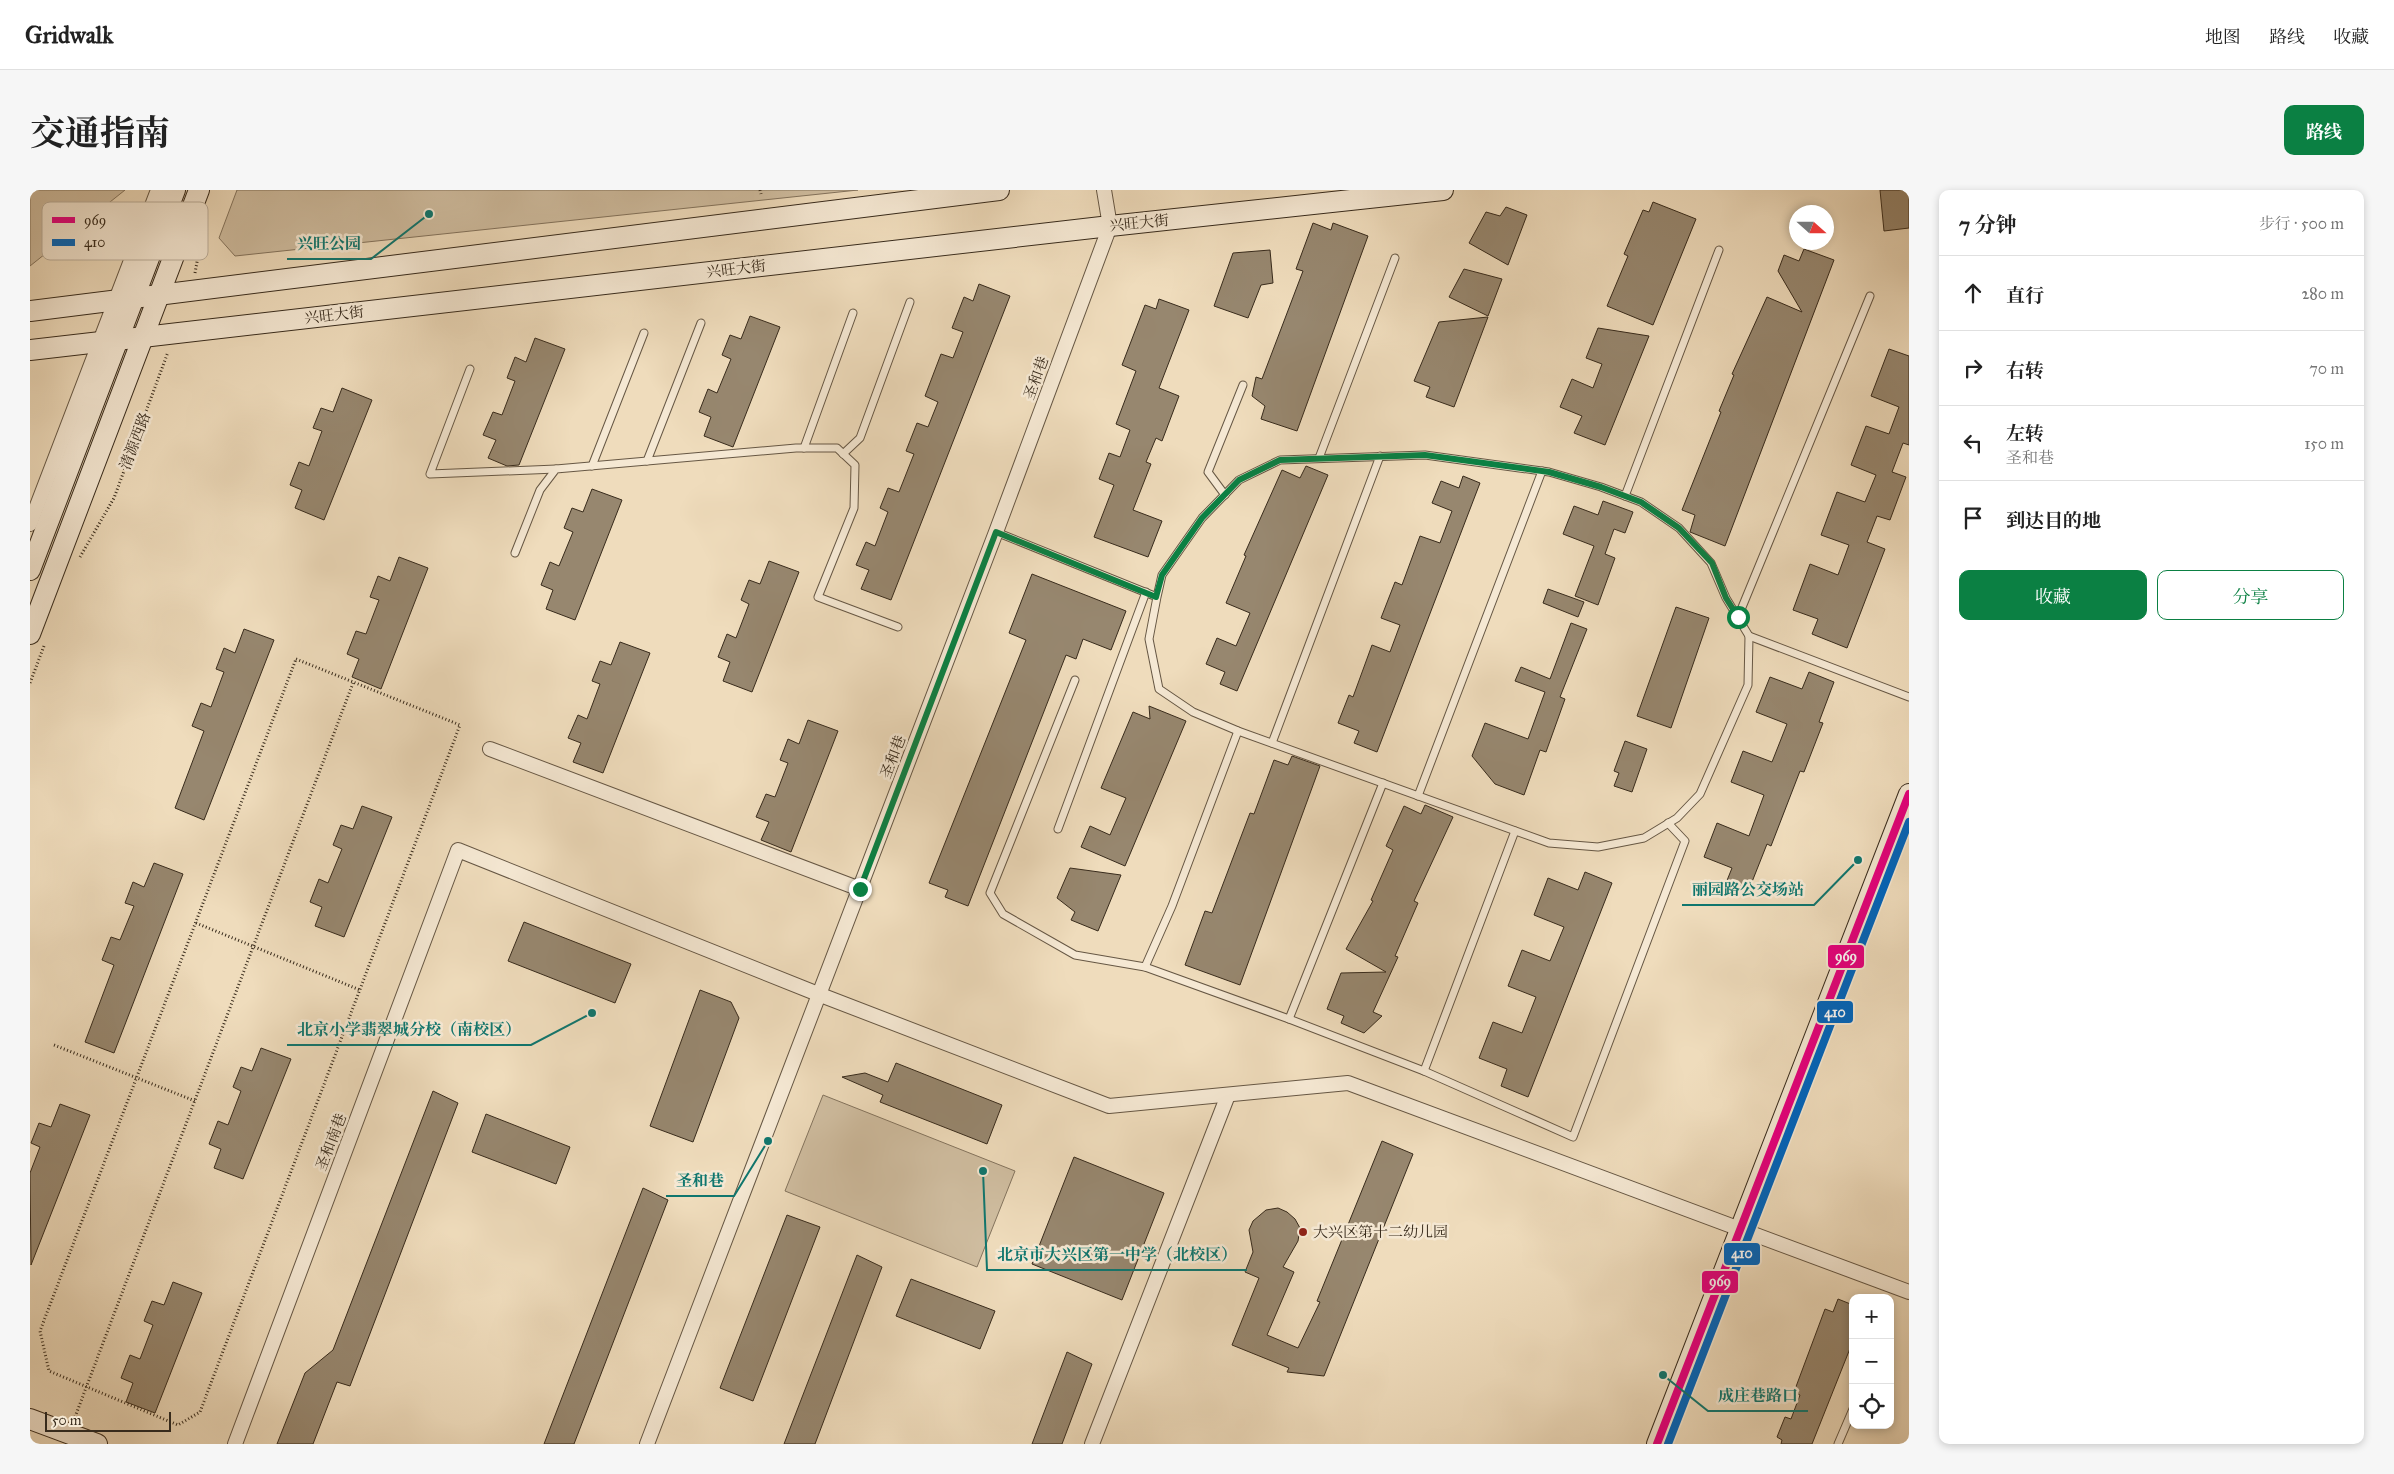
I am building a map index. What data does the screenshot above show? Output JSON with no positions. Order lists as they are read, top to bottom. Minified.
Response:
{"streets":{"main road":["兴旺大街","清源西路"],"street":["圣和巷","圣和南巷"]},"crossings":[["兴旺大街","圣和巷"],["兴旺大街","清源西路"],["圣和巷","圣和南巷"]],"places":["兴旺公园","丽园路公交场站","北京小学翡翠城分校（南校区）","圣和巷","北京市大兴区第一中学（北校区）","大兴区第十二幼儿园","成庄巷路口"],"lines":["transit line 969","transit line 410"],"legend":["969","410"],"scale_bar":"50 m","north":"right","page":{"header":"Gridwalk","nav":["地图","路线","收藏"],"title":"交通指南","buttons":["路线",["收藏","分享"]],"heading":["7 分钟","步行 · 500 m"],"list":[["直行","280 m"],["右转","70 m"],["左转","圣和巷","150 m"],"到达目的地"],"map_buttons":["+","−"],"scale":"50 m"}}
